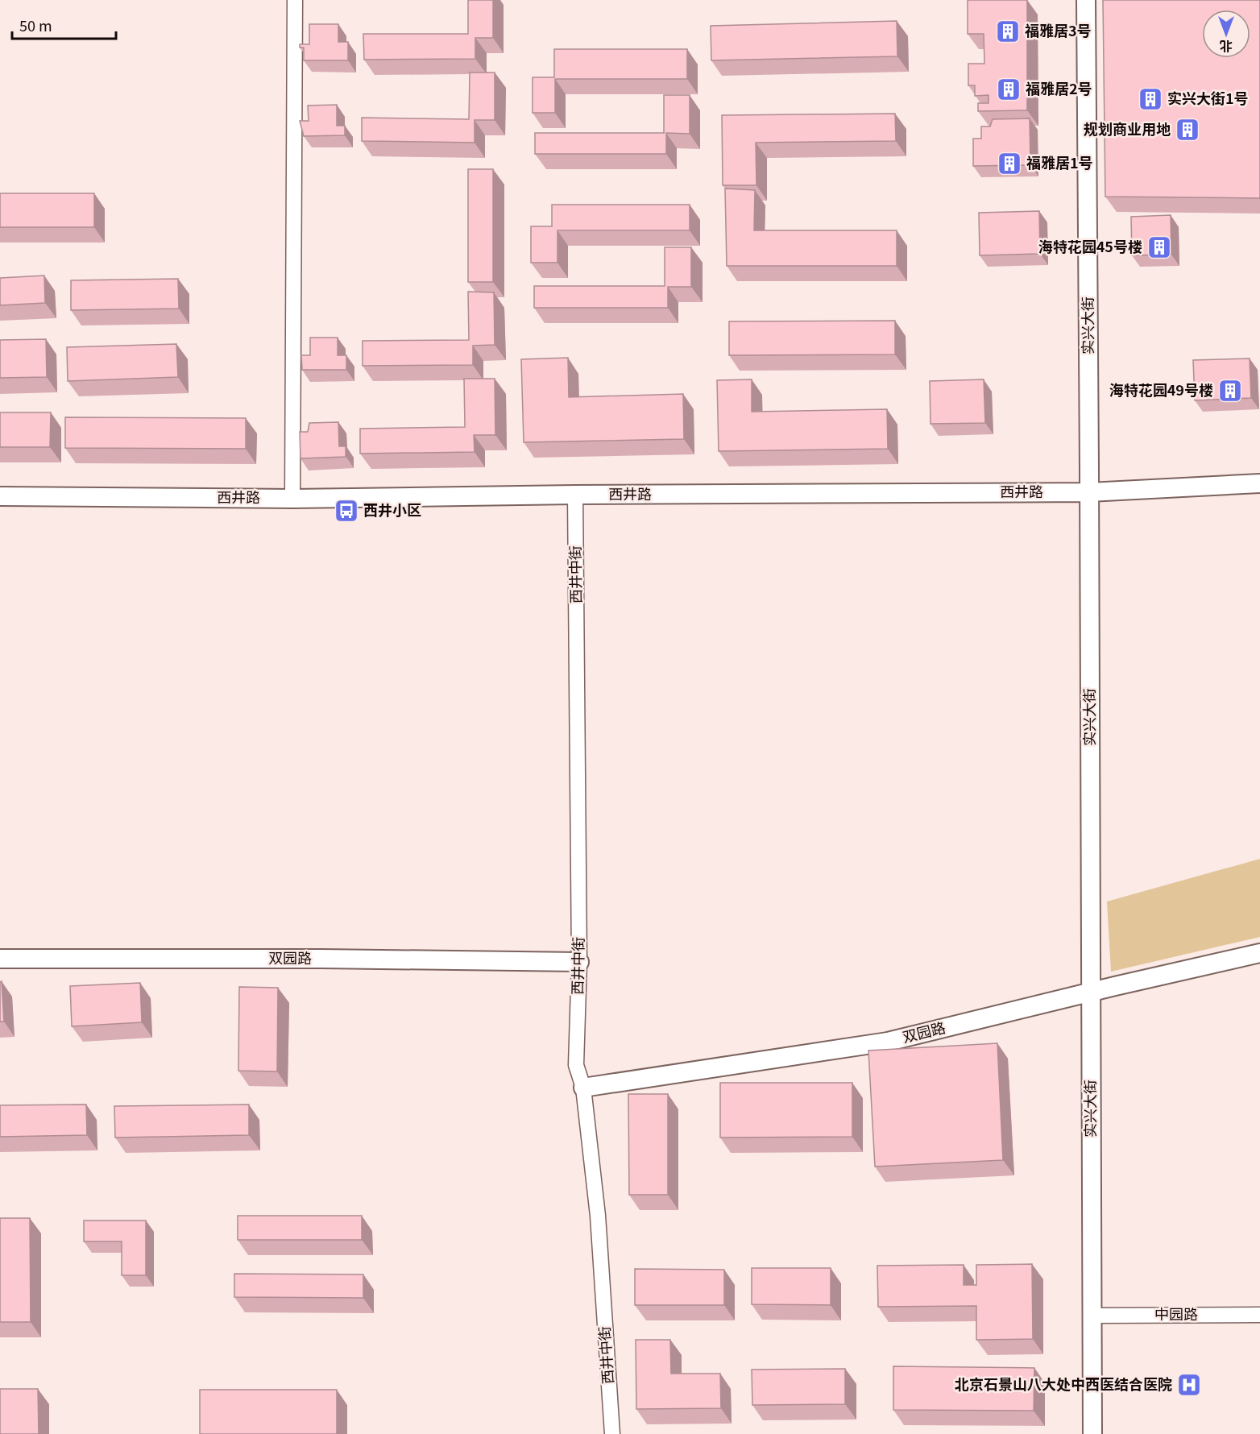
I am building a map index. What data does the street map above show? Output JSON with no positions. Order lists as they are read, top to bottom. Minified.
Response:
{"streets":{"street":["实兴大街","西井路","西井中街","双园路","中园路"]},"crossings":[["实兴大街","西井路"],["实兴大街","双园路"],["实兴大街","中园路"],["西井路","西井中街"],["西井中街","双园路"]],"places":{"building":["福雅居3号","福雅居2号","实兴大街1号","规划商业用地","福雅居1号","海特花园45号楼","海特花园49号楼"],"bus stop":["西井小区"],"hospital":["北京石景山八大处中西医结合医院"]},"scale_bar":"50 m","north":"bottom"}
